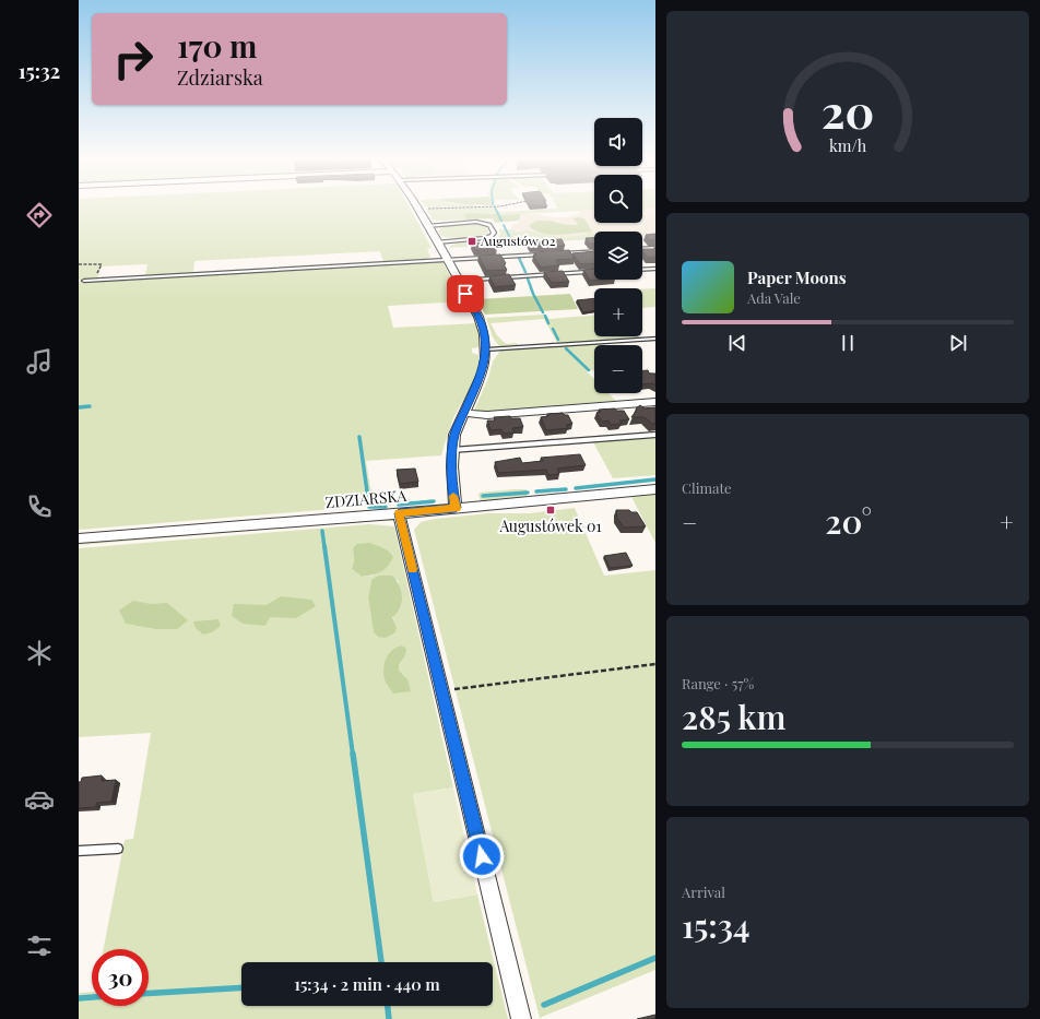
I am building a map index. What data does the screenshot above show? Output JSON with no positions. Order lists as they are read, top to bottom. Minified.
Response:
{"streets":{"street":["ZDZIARSKA"]},"places":{"transit":["Augustów 02","Augustówek 01"]},"page":{"tabs":"15:32","turn":["170 m","Zdziarska"],"map_buttons":["+","−"],"song":["Paper Moons","Ada Vale"],"tile":["Climate",["Range · 57%","285 km"],["Arrival","15:34"]],"heat":["−","20°","+"],"limit":"30","trip":"15:34 · 2 min · 440 m","gauge":["20","km/h"]}}
